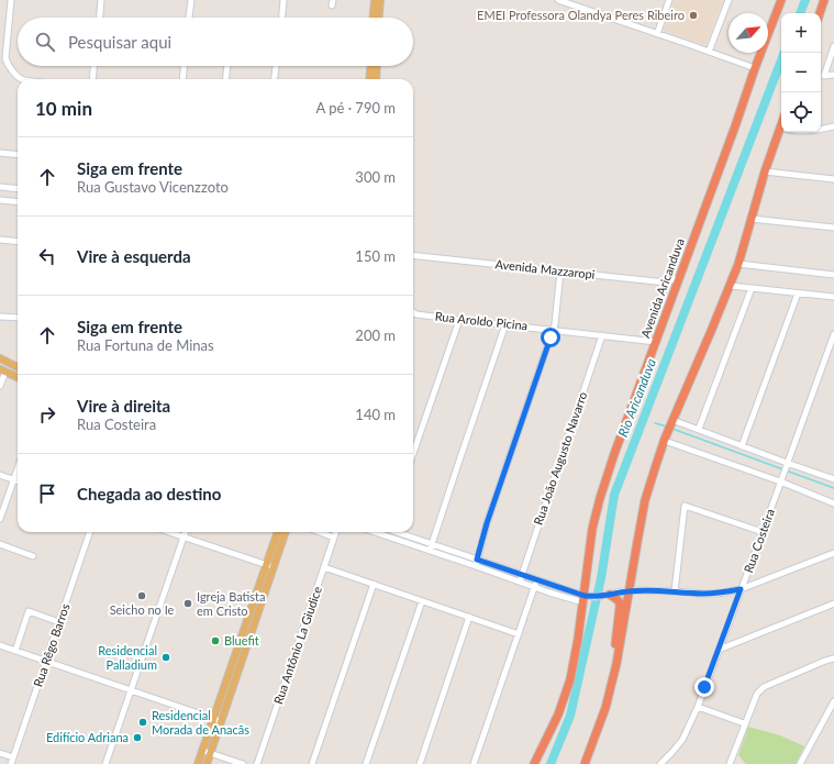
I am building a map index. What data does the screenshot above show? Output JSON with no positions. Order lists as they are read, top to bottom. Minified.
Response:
{"streets":{"highway":["Avenida Aricanduva"],"street":["Avenida Mazzaropi","Rua Aroldo Picina","Rua João Augusto Navarro","Rua Costeira","Rua Rêgo Barros","Rua Antônio La Giudice"]},"crossings":[["Avenida Mazzaropi","Avenida Aricanduva"],["Avenida Aricanduva","Rua Aroldo Picina"],["Rua Aroldo Picina","Rua João Augusto Navarro"]],"water":["Rio Aricanduva"],"places":["EMEI Professora Olandya Peres Ribeiro","Seicho no Ie","Igreja Batista em Cristo","Bluefit","Residencial Palladium","Residencial Morada de Anacãs","Edifício Adriana"],"north":"top right","page":{"map_buttons":["+","−"],"search":"Pesquisar aqui","heading":["10 min","A pé · 790 m"],"list":[["Siga em frente","Rua Gustavo Vicenzzoto","300 m"],["Vire à esquerda","150 m"],["Siga em frente","Rua Fortuna de Minas","200 m"],["Vire à direita","Rua Costeira","140 m"],"Chegada ao destino"]}}
